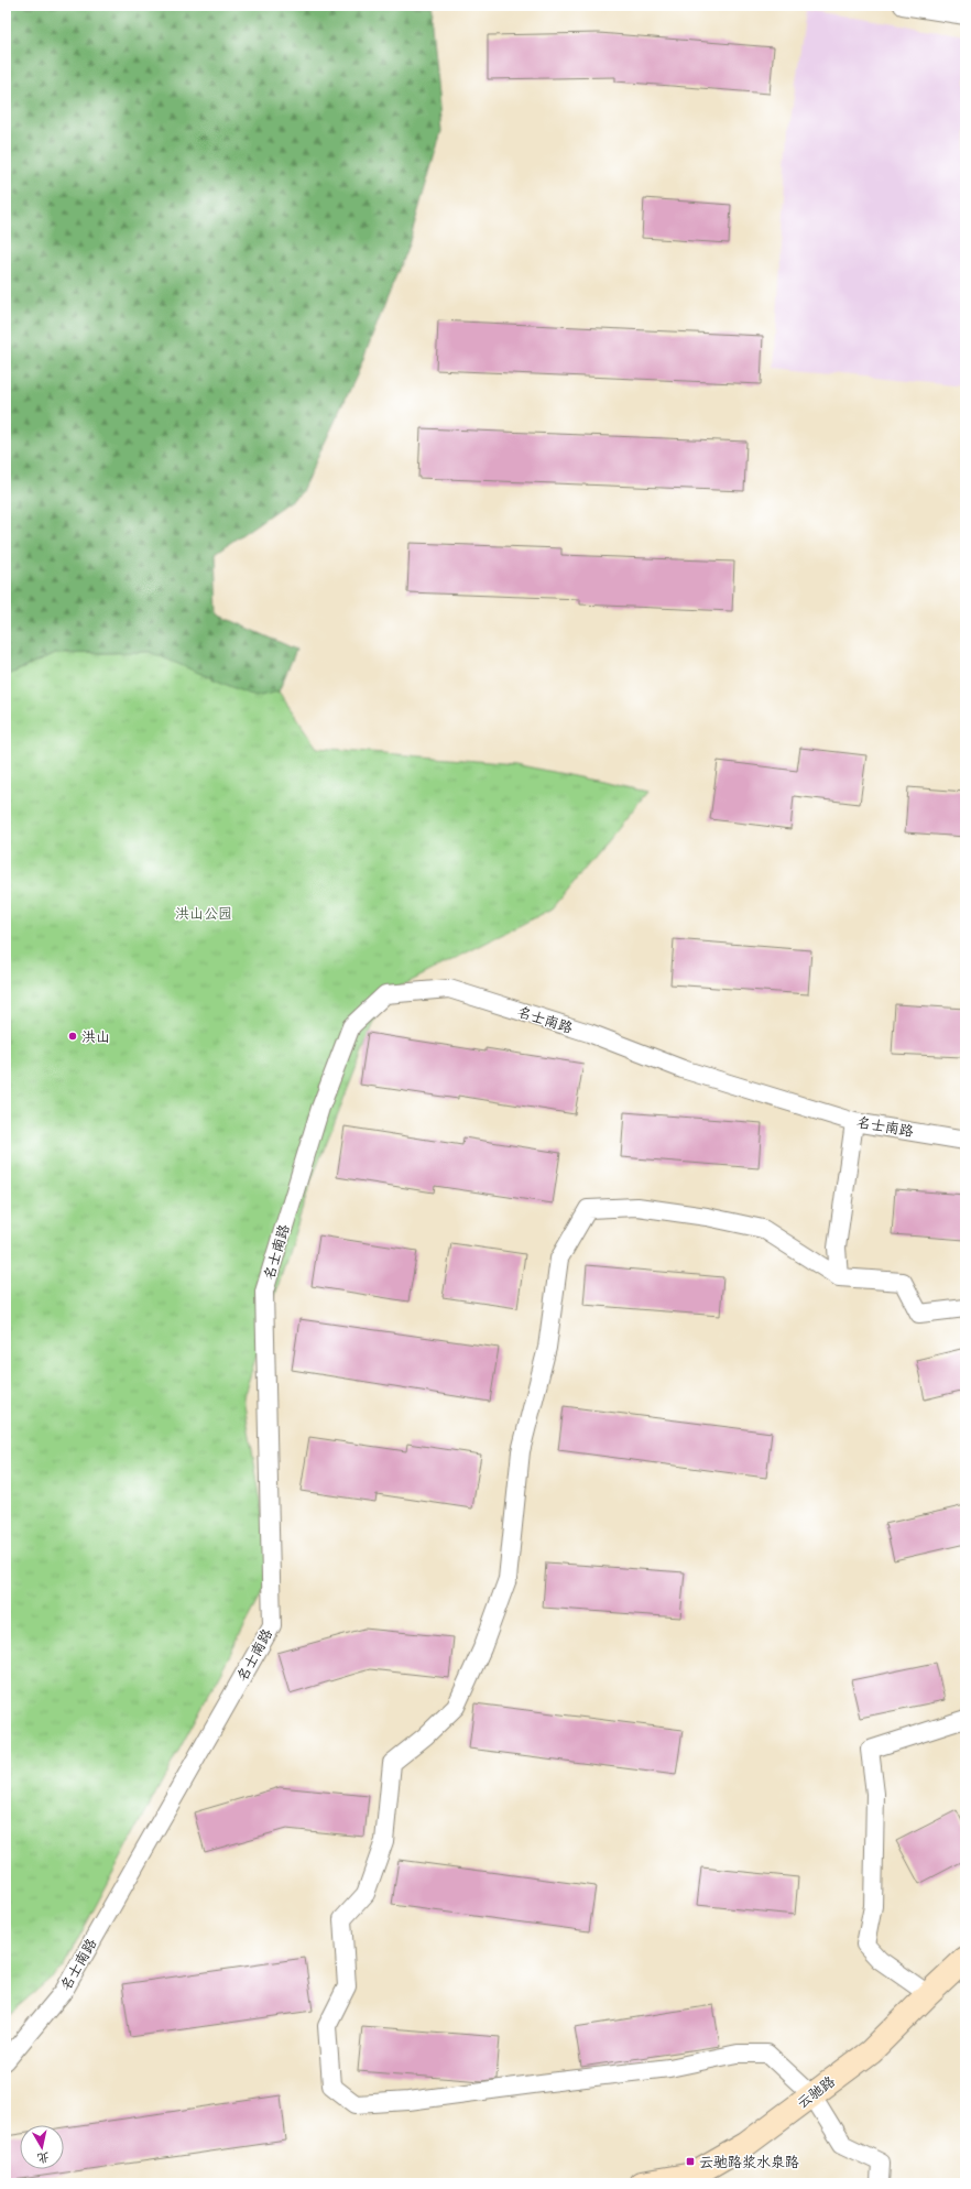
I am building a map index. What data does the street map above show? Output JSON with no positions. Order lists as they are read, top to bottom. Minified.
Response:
{"streets":{"street":["名士南路","云驰路"]},"parks":["洪山公园"],"places":{"other":["洪山"],"transit":["云驰路浆水泉路"]},"north":"bottom"}
